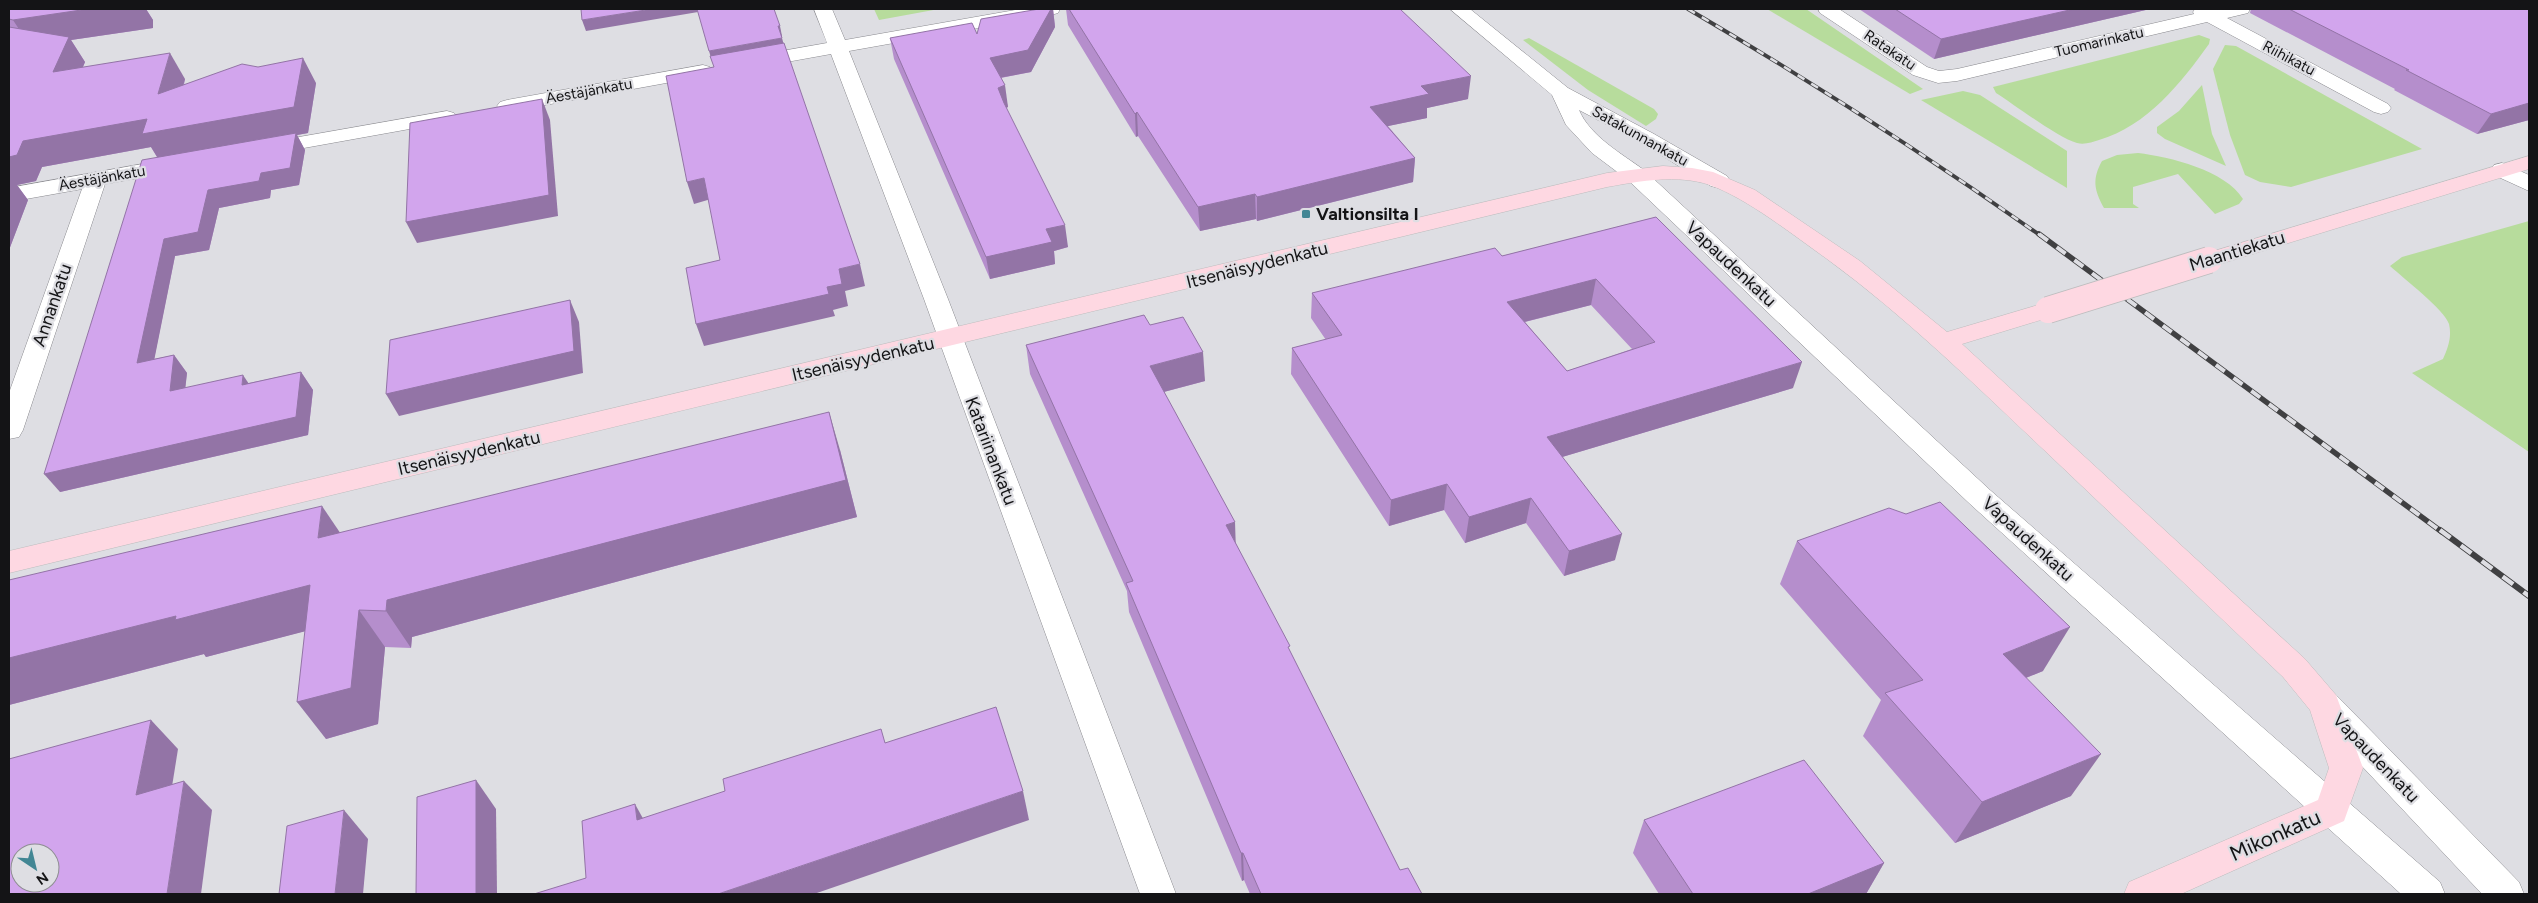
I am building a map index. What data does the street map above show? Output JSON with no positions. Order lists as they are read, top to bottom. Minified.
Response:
{"streets":{"main road":["Maantiekatu","Vapaudenkatu","Itsenäisyydenkatu","Mikonkatu"],"street":["Tuomarinkatu","Ratakatu","Riihikatu","Äestäjänkatu","Satakunnankatu","Annankatu","Katariinankatu"]},"crossings":[["Tuomarinkatu","Ratakatu"],["Tuomarinkatu","Riihikatu"],["Äestäjänkatu","Annankatu"],["Äestäjänkatu","Katariinankatu"],["Satakunnankatu","Vapaudenkatu"],["Satakunnankatu","Itsenäisyydenkatu"],["Maantiekatu","Vapaudenkatu"],["Vapaudenkatu","Itsenäisyydenkatu"],["Vapaudenkatu","Mikonkatu"],["Itsenäisyydenkatu","Katariinankatu"]],"places":{"transit":["Valtionsilta I"]},"north":"bottom right"}
